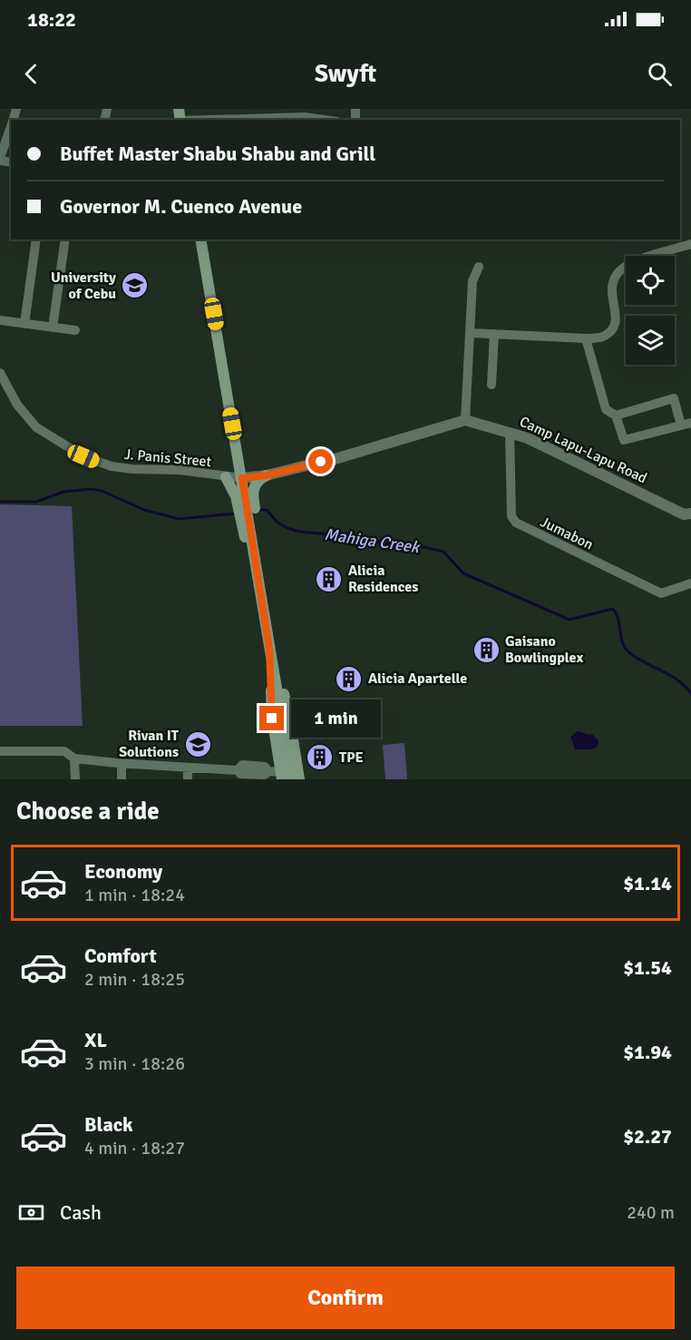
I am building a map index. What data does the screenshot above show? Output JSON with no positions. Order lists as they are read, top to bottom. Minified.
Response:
{"streets":{"street":["Camp Lapu-Lapu Road","J. Panis Street","Jumabon"]},"crossings":[["Camp Lapu-Lapu Road","Jumabon"]],"water":["Mahiga Creek"],"places":{"school or university":["University of Cebu","Rivan IT Solutions"],"building":["Alicia Residences","Gaisano Bowlingplex","Alicia Apartelle","TPE"]},"page":{"status":"18:22","header":"Swyft","banner":["Buffet Master Shabu Shabu and Grill","Governor M. Cuenco Avenue"],"bubble":"1 min","heading":"Choose a ride","list":[{"name":"Economy","note":"1 min · 18:24","value":"$1.14"},{"name":"Comfort","note":"2 min · 18:25","value":"$1.54"},{"name":"XL","note":"3 min · 18:26","value":"$1.94"},{"name":"Black","note":"4 min · 18:27","value":"$2.27"}],"pay":["Cash","240 m"],"buttons":"Confirm"}}
